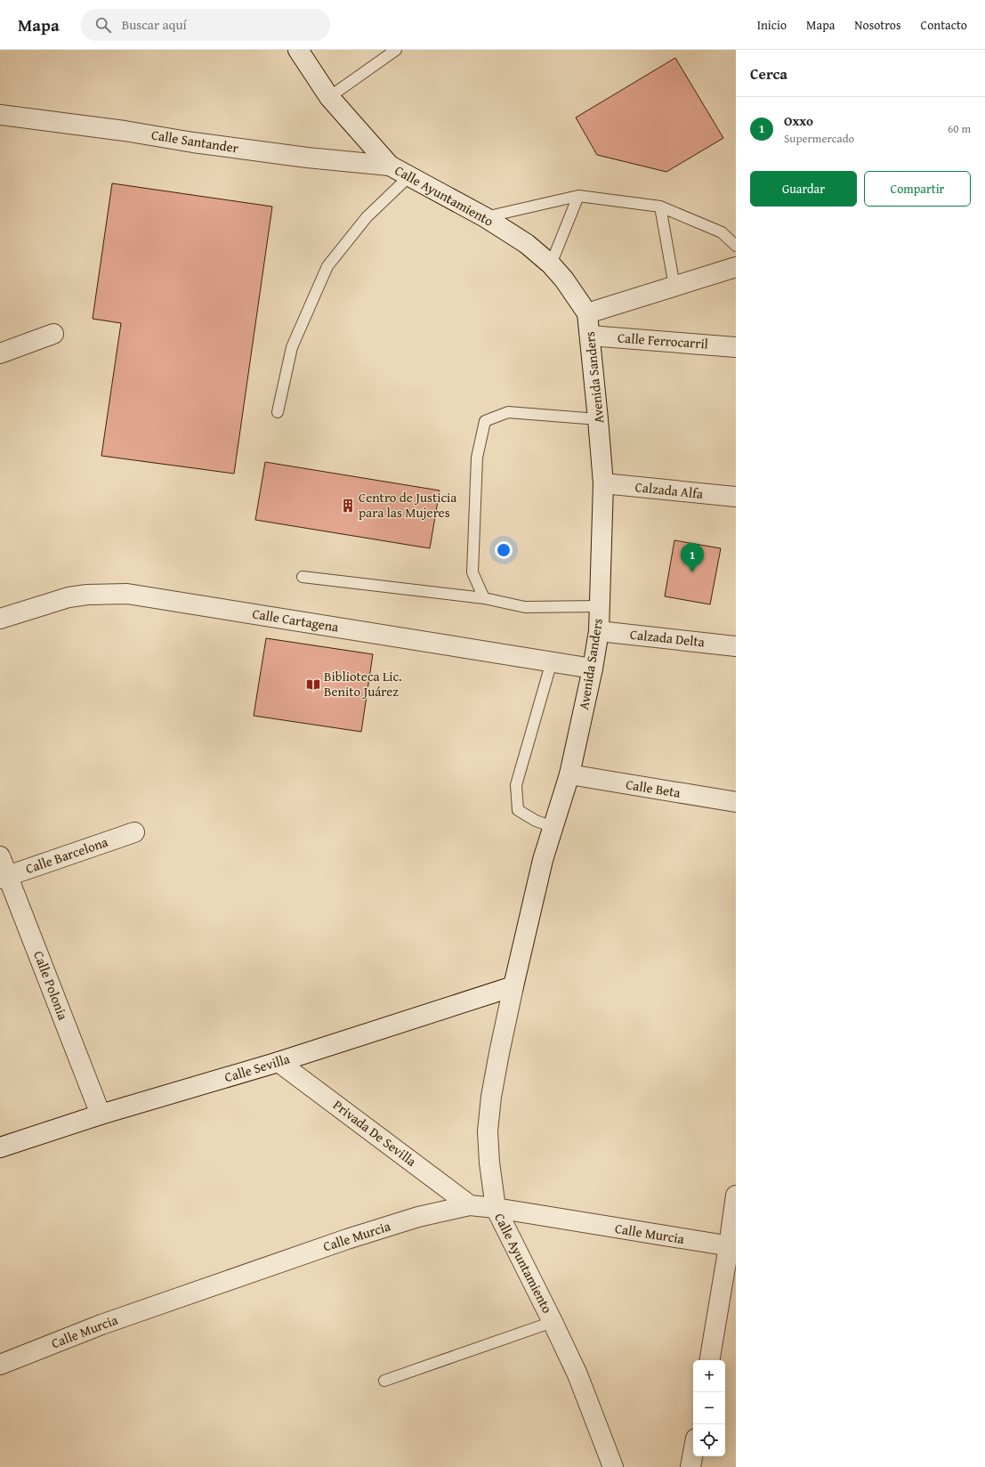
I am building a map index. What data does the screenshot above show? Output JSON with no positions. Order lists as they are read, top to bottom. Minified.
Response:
{"streets":{"street":["Calle Santander","Calle Ayuntamiento","Calle Ferrocarril","Avenida Sanders","Calzada Alfa","Calle Cartagena","Calzada Delta","Calle Beta","Calle Barcelona","Calle Polonia","Calle Sevilla","Privada De Sevilla","Calle Murcia"]},"crossings":[["Calle Santander","Calle Ayuntamiento"],["Calle Ayuntamiento","Avenida Sanders"],["Calle Ayuntamiento","Calle Sevilla"],["Calle Ayuntamiento","Calle Murcia"],["Calle Ferrocarril","Avenida Sanders"],["Avenida Sanders","Calzada Alfa"],["Avenida Sanders","Calle Cartagena"],["Avenida Sanders","Calzada Delta"],["Avenida Sanders","Calle Beta"],["Avenida Sanders","Calle Sevilla"],["Calle Barcelona","Calle Polonia"],["Calle Polonia","Calle Sevilla"],["Calle Sevilla","Privada De Sevilla"],["Privada De Sevilla","Calle Murcia"]],"places":{"building":["Centro de Justicia para las Mujeres"],"library":["Biblioteca Lic. Benito Juárez"]},"page":{"header":"Mapa","search":"Buscar aquí","nav":["Inicio","Mapa","Nosotros","Contacto"],"heading":"Cerca","list":[{"mark":"1","name":"Oxxo","note":"Supermercado","value":"60 m"}],"buttons":["Guardar","Compartir"],"pins":"1","map_buttons":["+","−"]}}
